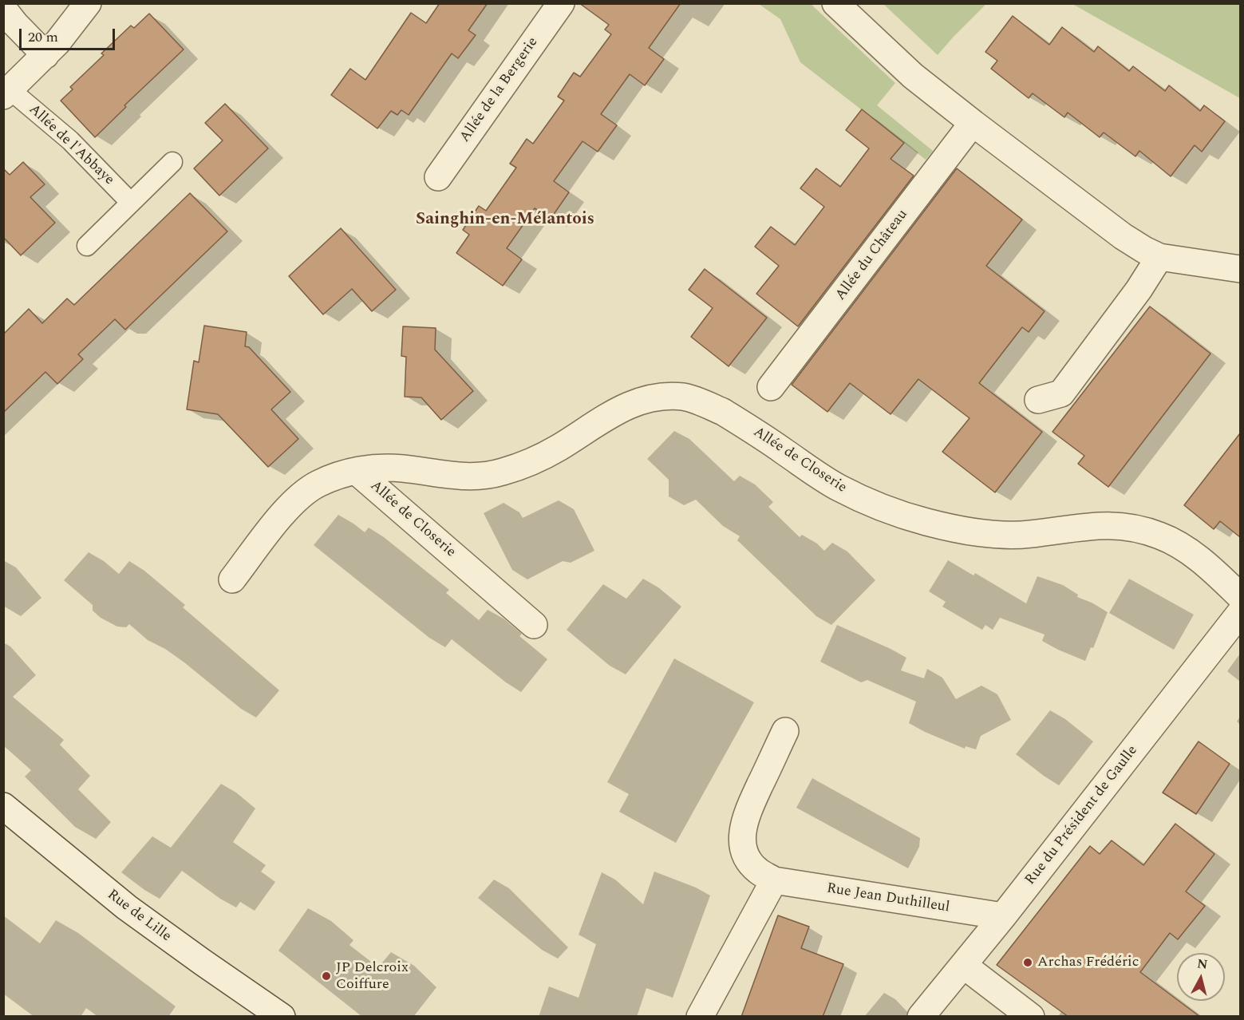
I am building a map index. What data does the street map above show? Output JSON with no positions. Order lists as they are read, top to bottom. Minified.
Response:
{"streets":{"street":["Allée de la Bergerie","Allée de l'Abbaye","Allée du Château","Allée de Closerie","Rue du Président de Gaulle","Rue Jean Duthilleul","Rue de Lille"]},"crossings":[["Rue du Président de Gaulle","Rue Jean Duthilleul"]],"districts":["Sainghin-en-Mélantois"],"places":["Archas Frédéric","JP Delcroix Coiffure"],"scale_bar":"20 m","north":"top"}
